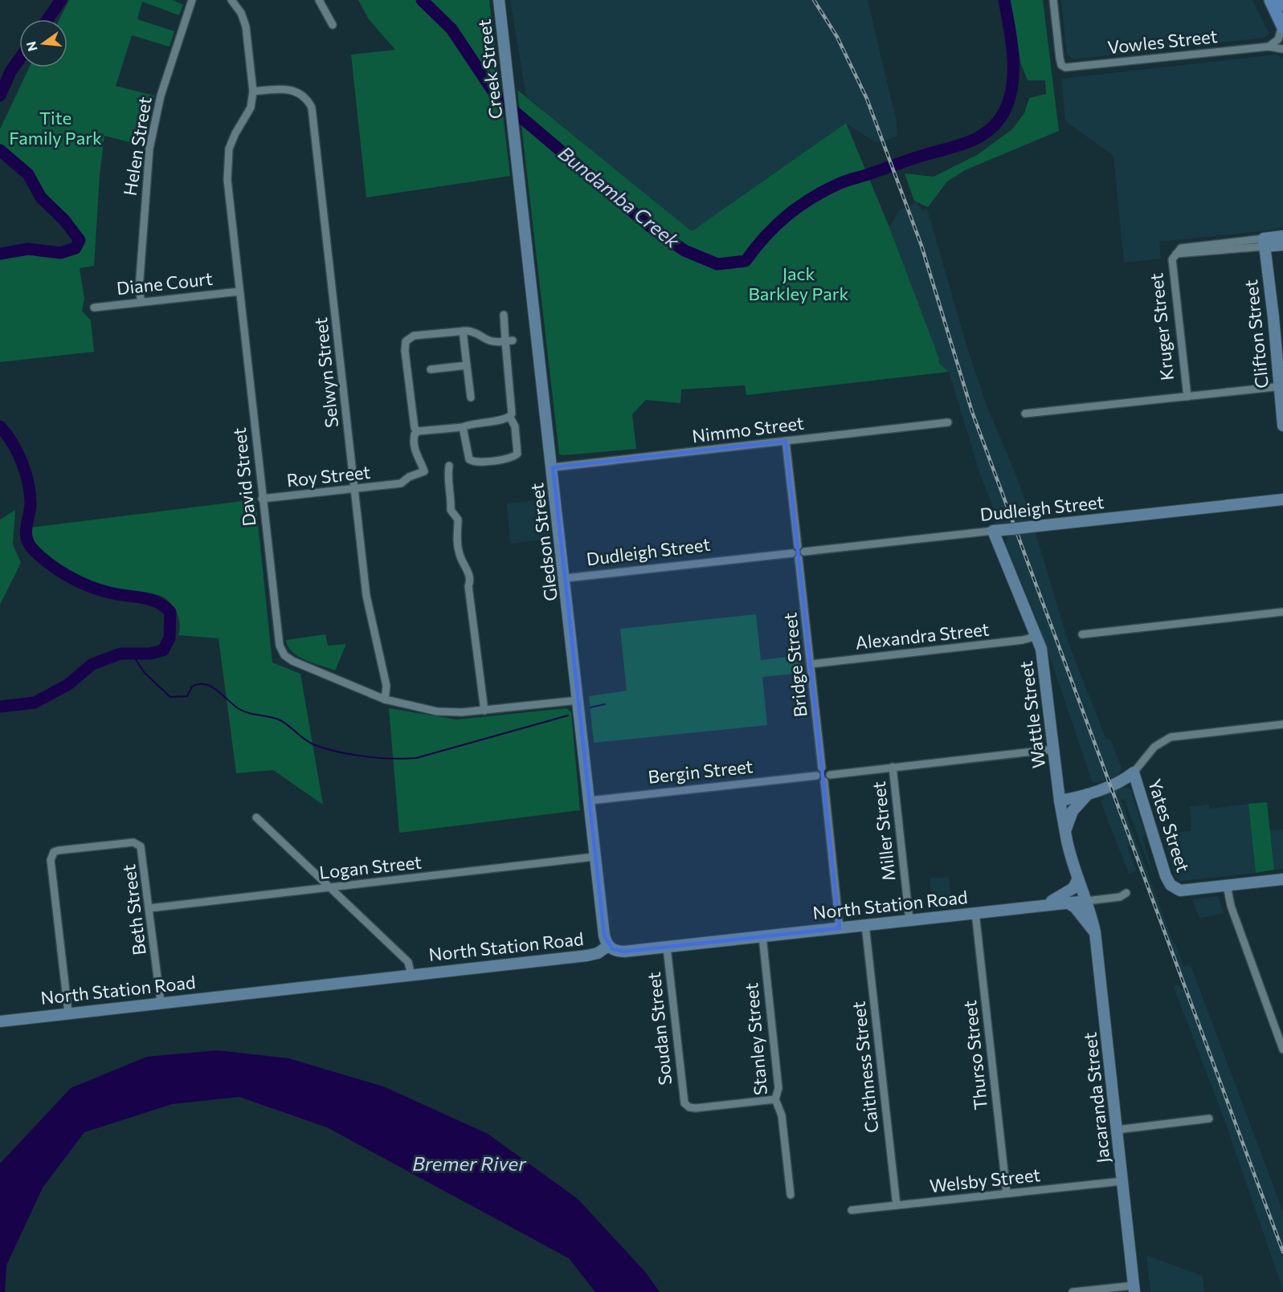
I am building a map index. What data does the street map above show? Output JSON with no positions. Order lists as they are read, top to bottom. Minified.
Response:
{"streets":{"street":["Vowles Street","Creek Street","Helen Street","Diane Court","Kruger Street","Clifton Street","Selwyn Street","Nimmo Street","Roy Street","David Street","Dudleigh Street","Gledson Street","Alexandra Street","Bridge Street","Wattle Street","Bergin Street","Yates Street","Miller Street","Logan Street","North Station Road","Beth Street","Soudan Street","Stanley Street","Thurso Street","Caithness Street","Jacaranda Street","Welsby Street"]},"crossings":[["Creek Street","Gledson Street"],["Helen Street","Diane Court"],["Diane Court","David Street"],["Kruger Street","Clifton Street"],["Selwyn Street","Roy Street"],["Selwyn Street","David Street"],["Nimmo Street","Gledson Street"],["Roy Street","David Street"],["David Street","Gledson Street"],["Dudleigh Street","Gledson Street"],["Dudleigh Street","Bridge Street"],["Dudleigh Street","Wattle Street"],["Gledson Street","Bergin Street"],["Gledson Street","Logan Street"],["Gledson Street","North Station Road"],["Alexandra Street","Bridge Street"],["Alexandra Street","Wattle Street"],["Bridge Street","Bergin Street"],["Wattle Street","North Station Road"],["Wattle Street","Jacaranda Street"],["Miller Street","North Station Road"],["Logan Street","Beth Street"],["North Station Road","Beth Street"],["North Station Road","Soudan Street"],["North Station Road","Stanley Street"],["North Station Road","Thurso Street"],["North Station Road","Caithness Street"],["North Station Road","Jacaranda Street"],["Soudan Street","Stanley Street"],["Thurso Street","Welsby Street"],["Caithness Street","Welsby Street"],["Jacaranda Street","Welsby Street"]],"water":["Bundamba Creek","Bremer River"],"parks":["Tite Family Park","Jack Barkley Park"],"north":"left"}
